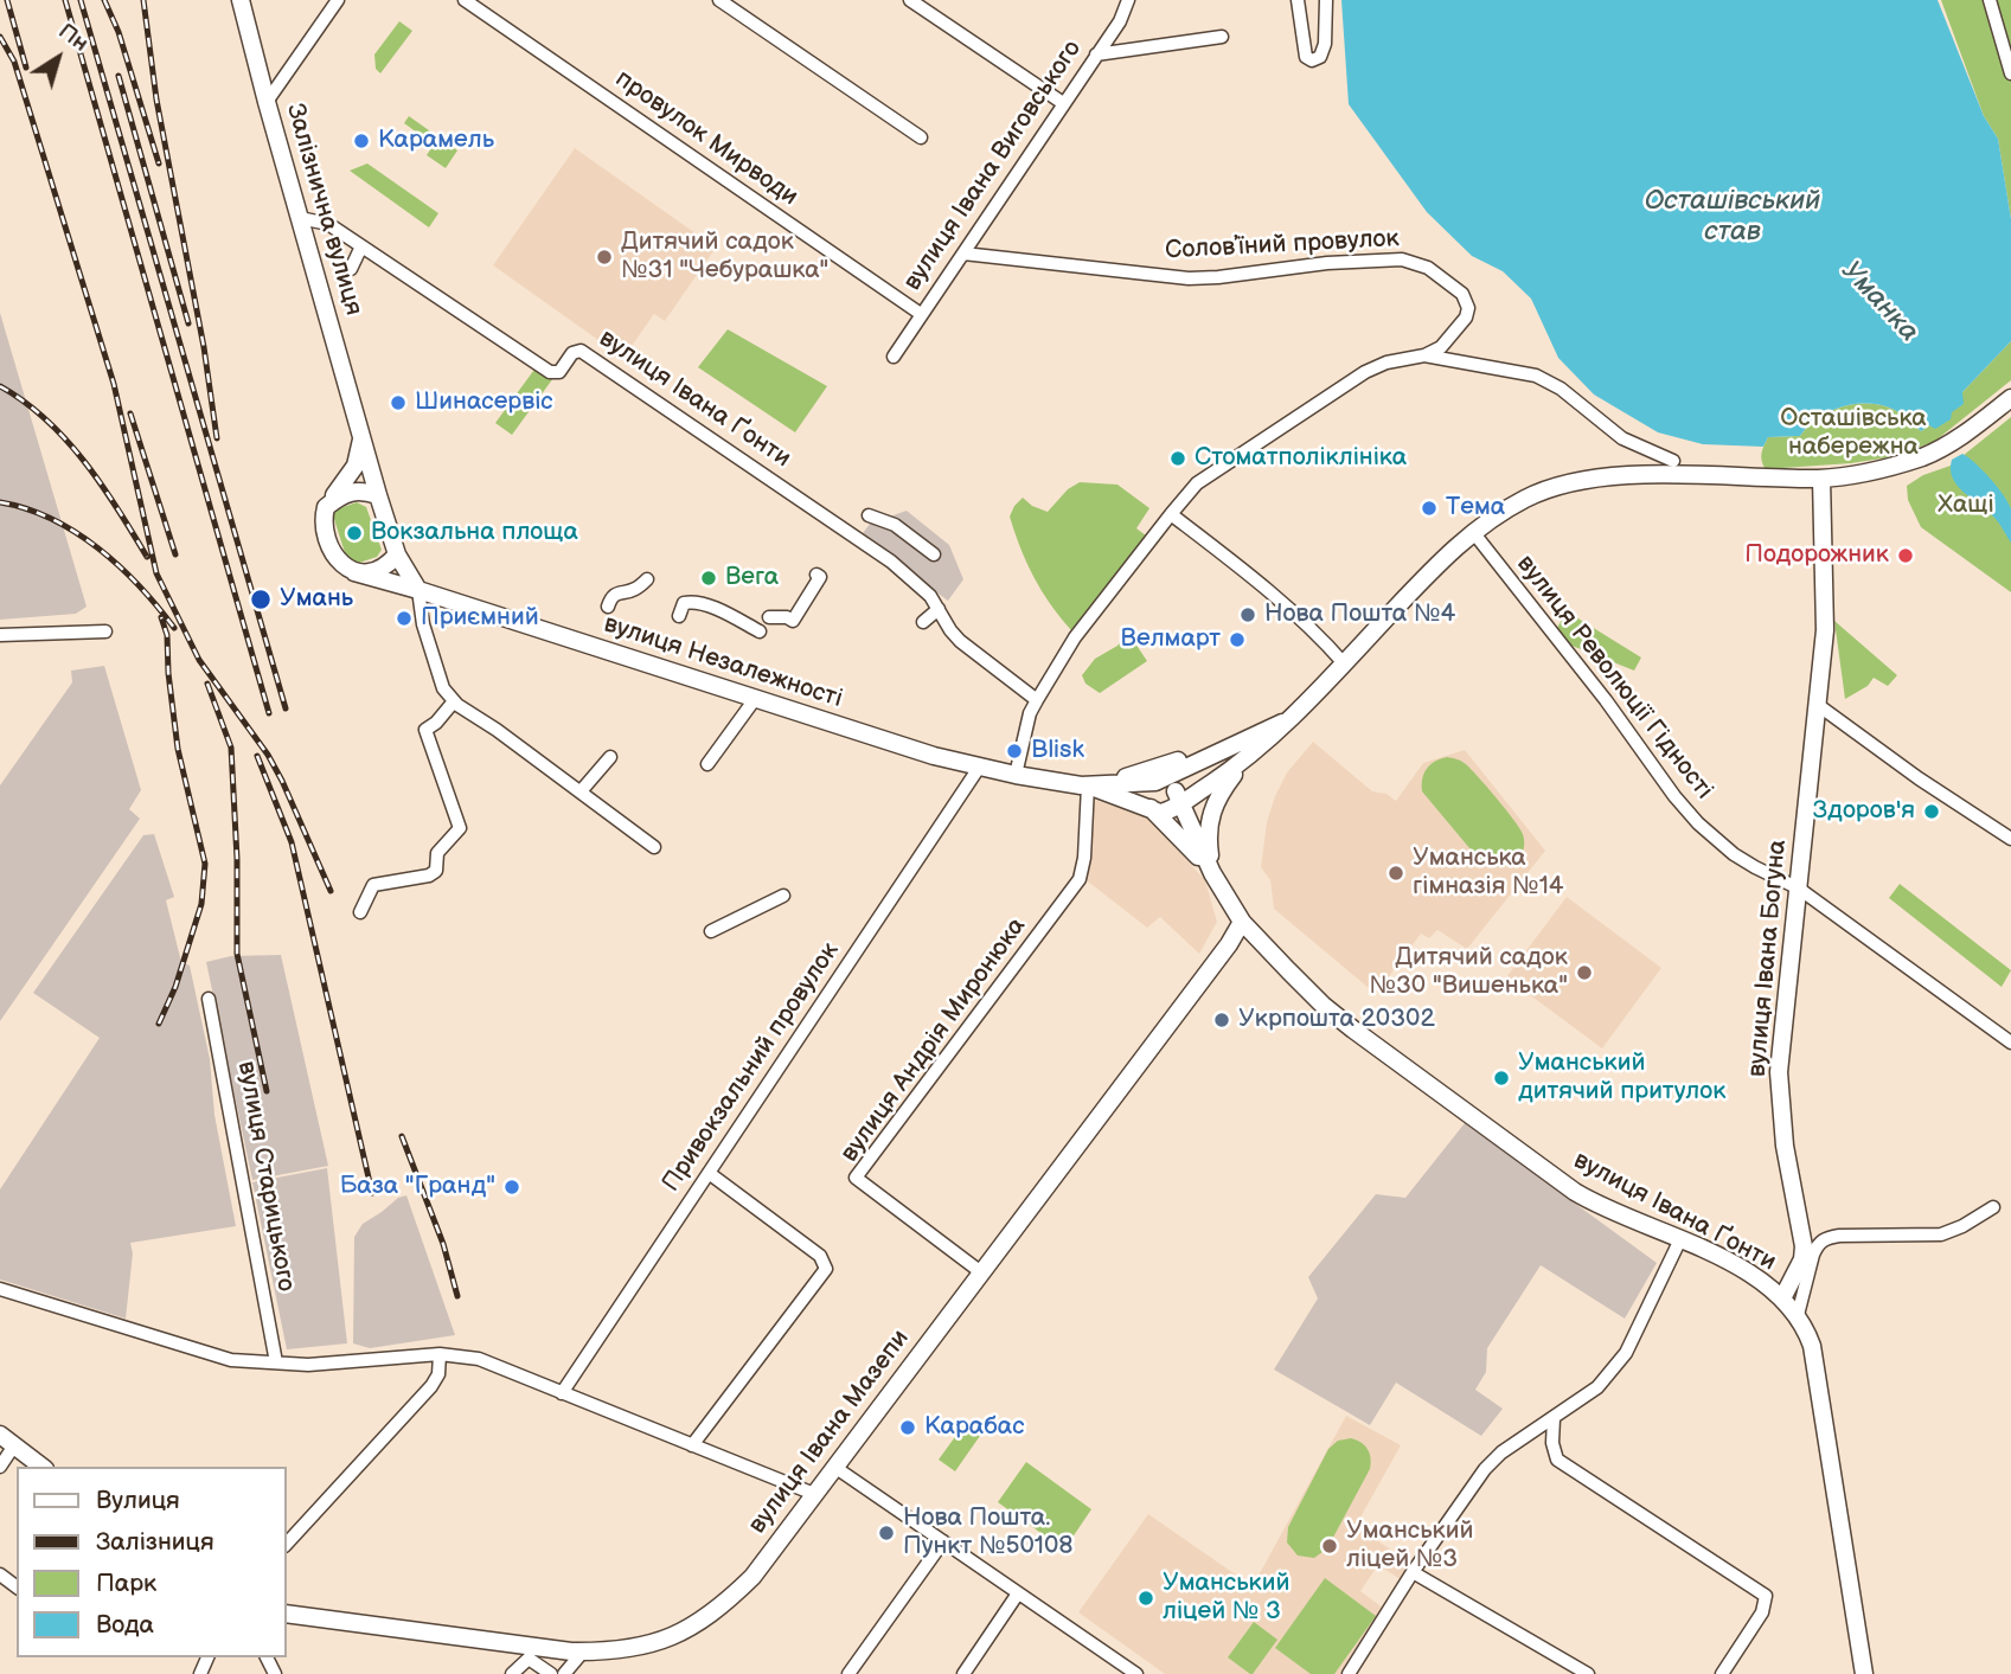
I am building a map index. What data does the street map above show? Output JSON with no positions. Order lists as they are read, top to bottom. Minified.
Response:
{"streets":{"main road":["Залізнична вулиця","вулиця Івана Ґонти","вулиця Незалежності","вулиця Івана Богуна","вулиця Івана Мазепи"],"street":["провулок Мирводи","вулиця Івана Виговського","Соловʼїний провулок","вулиця Революції Гідності","вулиця Андрія Миронюка","Привокзальний провулок","вулиця Старицького"]},"crossings":[["провулок Мирводи","вулиця Івана Виговського"],["вулиця Івана Виговського","Соловʼїний провулок"],["Залізнична вулиця","вулиця Івана Ґонти"],["вулиця Івана Ґонти","вулиця Незалежності"],["вулиця Івана Ґонти","вулиця Івана Богуна"],["вулиця Івана Ґонти","вулиця Івана Мазепи"],["вулиця Незалежності","вулиця Революції Гідності"],["вулиця Незалежності","вулиця Івана Богуна"],["вулиця Незалежності","вулиця Андрія Миронюка"],["вулиця Незалежності","Привокзальний провулок"],["вулиця Революції Гідності","вулиця Івана Богуна"],["вулиця Андрія Миронюка","вулиця Івана Мазепи"]],"water":["Осташівський став","Уманка"],"parks":["Осташівська набережна","Хащі"],"places":["Карамель","Дитячий садок №31 \"Чебурашка\"","Шинасервіс","Стоматполіклініка","Тема","Вокзальна площа","Подорожник","Вега","Умань","Нова Пошта №4","Приємний","Велмарт","Blisk","Здоров'я","Уманська гімназія №14","Дитячий садок №30 \"Вишенька\"","Укрпошта 20302","Уманський дитячий притулок","База \"Гранд\"","Карабас","Нова Пошта. Пункт №50108","Уманський ліцей №3","Уманський ліцей № 3"],"legend":["Вулиця","Залізниця","Парк","Вода"],"north":"top right"}
